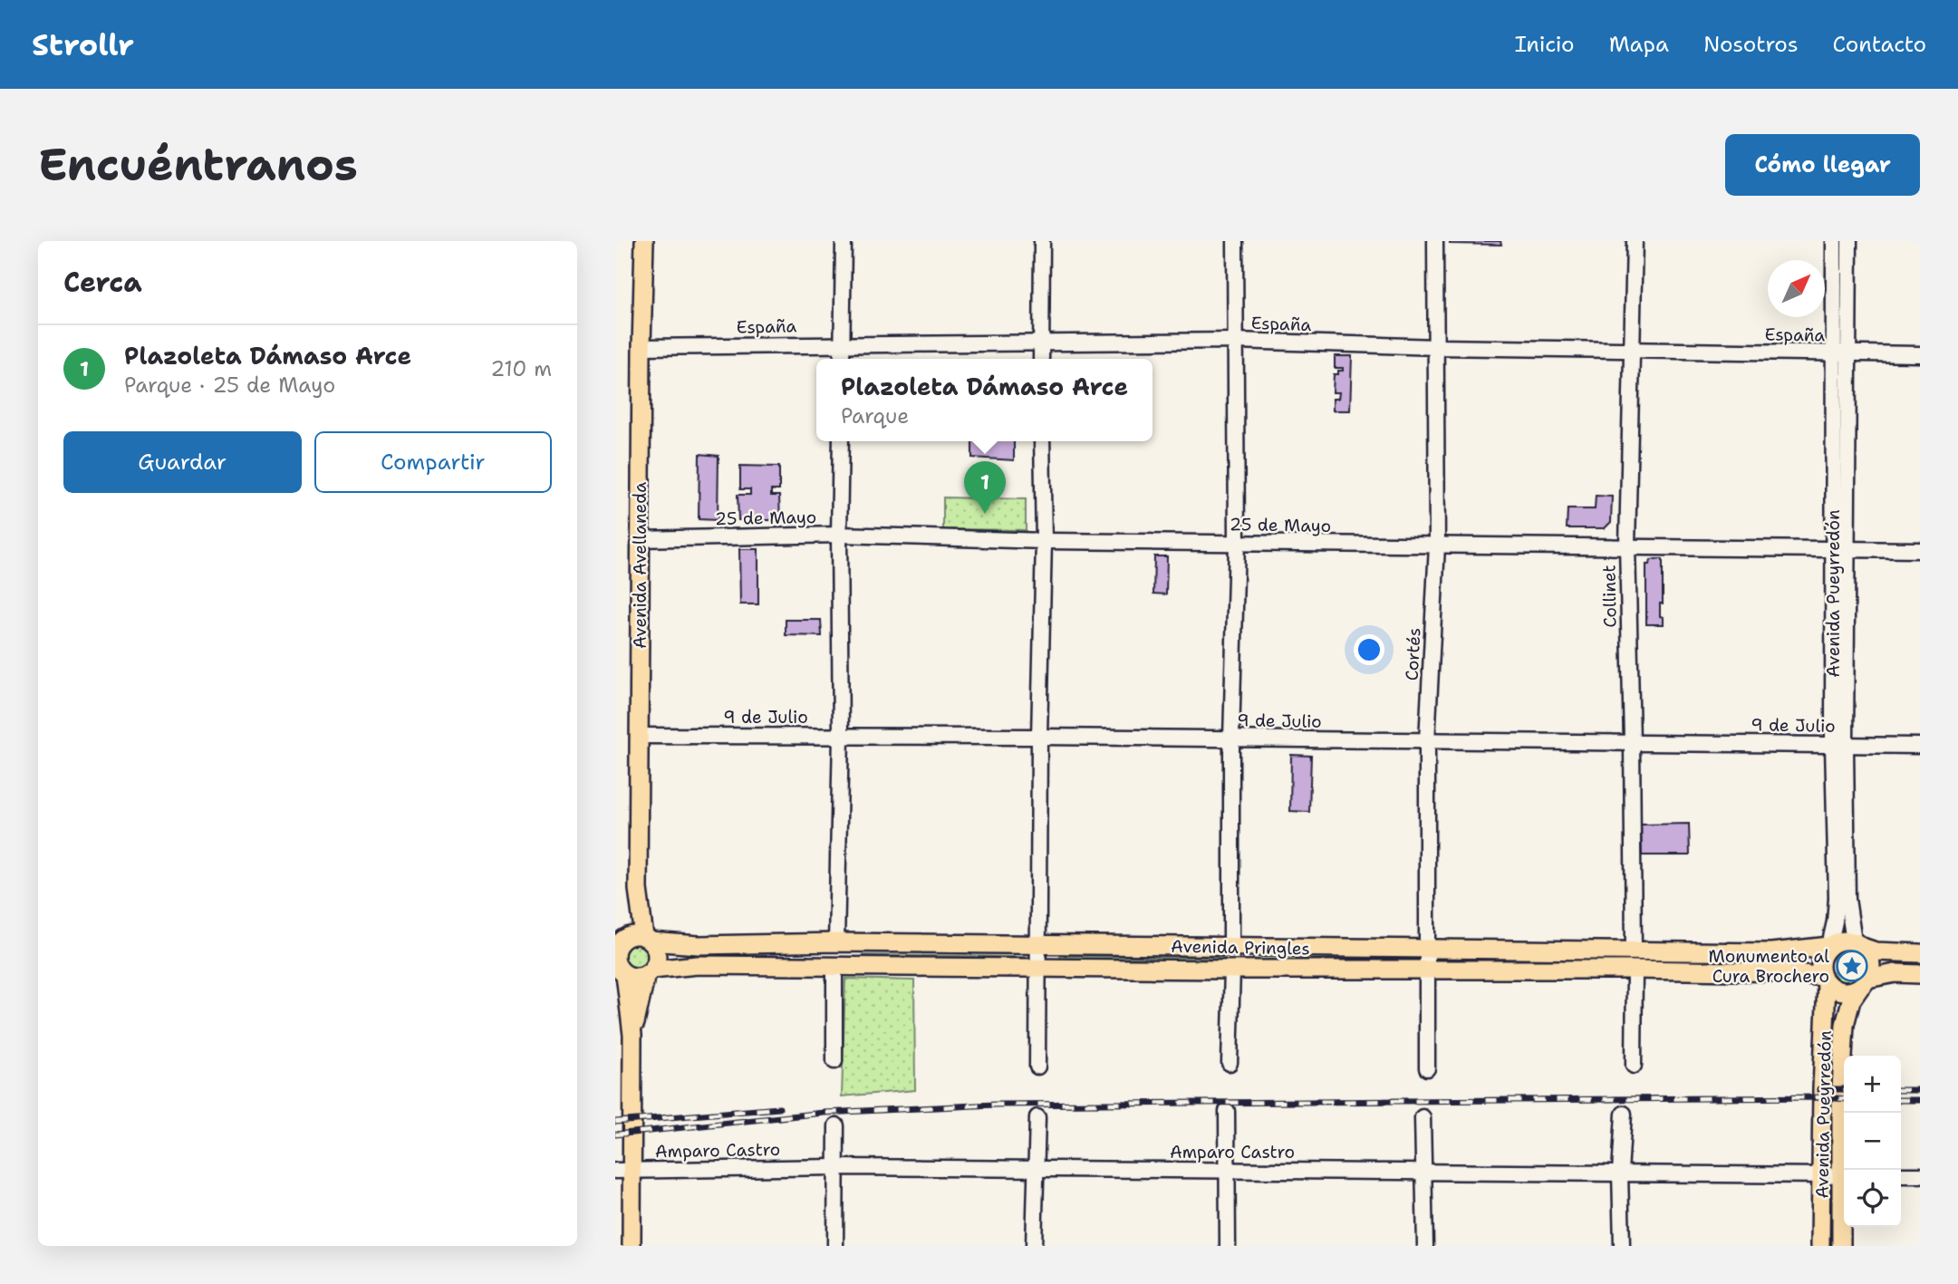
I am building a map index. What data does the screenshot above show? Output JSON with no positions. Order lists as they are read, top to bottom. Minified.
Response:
{"streets":{"main road":["Avenida Avellaneda","Avenida Pueyrredón","Avenida Pringles"],"street":["España","25 de Mayo","Collinet","Cortés","9 de Julio","Amparo Castro"]},"crossings":[["España","Avenida Avellaneda"],["España","Avenida Pueyrredón"],["España","Collinet"],["España","Cortés"],["25 de Mayo","Avenida Avellaneda"],["25 de Mayo","Avenida Pueyrredón"],["25 de Mayo","Collinet"],["25 de Mayo","Cortés"],["Avenida Avellaneda","9 de Julio"],["Avenida Avellaneda","Avenida Pringles"],["Avenida Pueyrredón","9 de Julio"],["Avenida Pueyrredón","Avenida Pringles"],["Avenida Pueyrredón","Amparo Castro"],["Collinet","9 de Julio"],["Collinet","Avenida Pringles"],["Cortés","9 de Julio"],["Cortés","Avenida Pringles"]],"places":{"place":["Monumento al Cura Brochero"]},"north":"top right","page":{"header":"Strollr","nav":["Inicio","Mapa","Nosotros","Contacto"],"buttons":["Cómo llegar",["Guardar","Compartir"]],"title":"Encuéntranos","heading":"Cerca","list":[{"mark":"1","name":"Plazoleta Dámaso Arce","note":"Parque · 25 de Mayo","value":"210 m"}],"popup":["Plazoleta Dámaso Arce","Parque"],"pins":"1","map_buttons":["+","−"]}}
